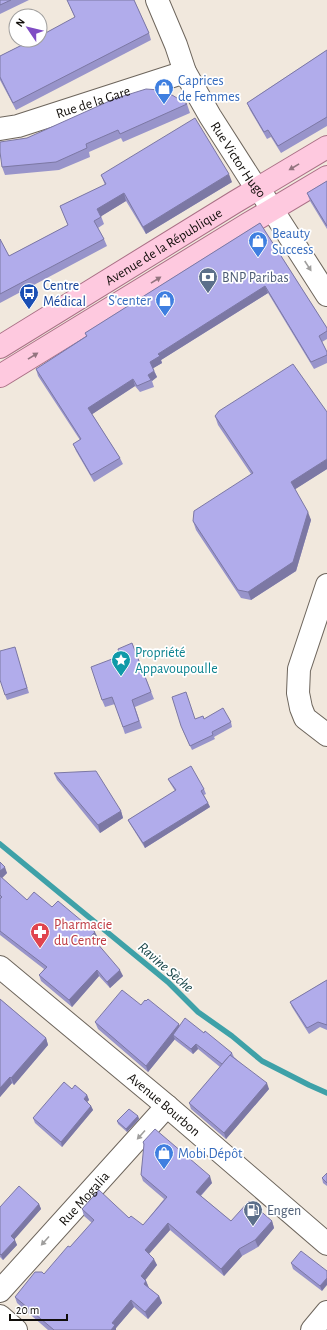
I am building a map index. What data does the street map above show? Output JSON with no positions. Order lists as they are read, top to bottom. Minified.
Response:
{"streets":{"main road":["Avenue de la République"],"street":["Rue de la Gare","Rue Victor Hugo","Avenue Bourbon","Rue Mogalia"]},"crossings":[["Rue de la Gare","Rue Victor Hugo"],["Rue Victor Hugo","Avenue de la République"],["Avenue Bourbon","Rue Mogalia"]],"one_way":["Rue Mogalia"],"water":["Ravine Sèche"],"places":{"shop":["Caprices de Femmes","Beauty Success","S'center","Mobi Dépôt"],"bank":["BNP Paribas"],"bus stop":["Centre Médical"],"place":["Propriété Appavoupoulle"],"pharmacy":["Pharmacie du Centre"],"fuel station":["Engen"]},"scale_bar":"20 m","north":"top left"}
